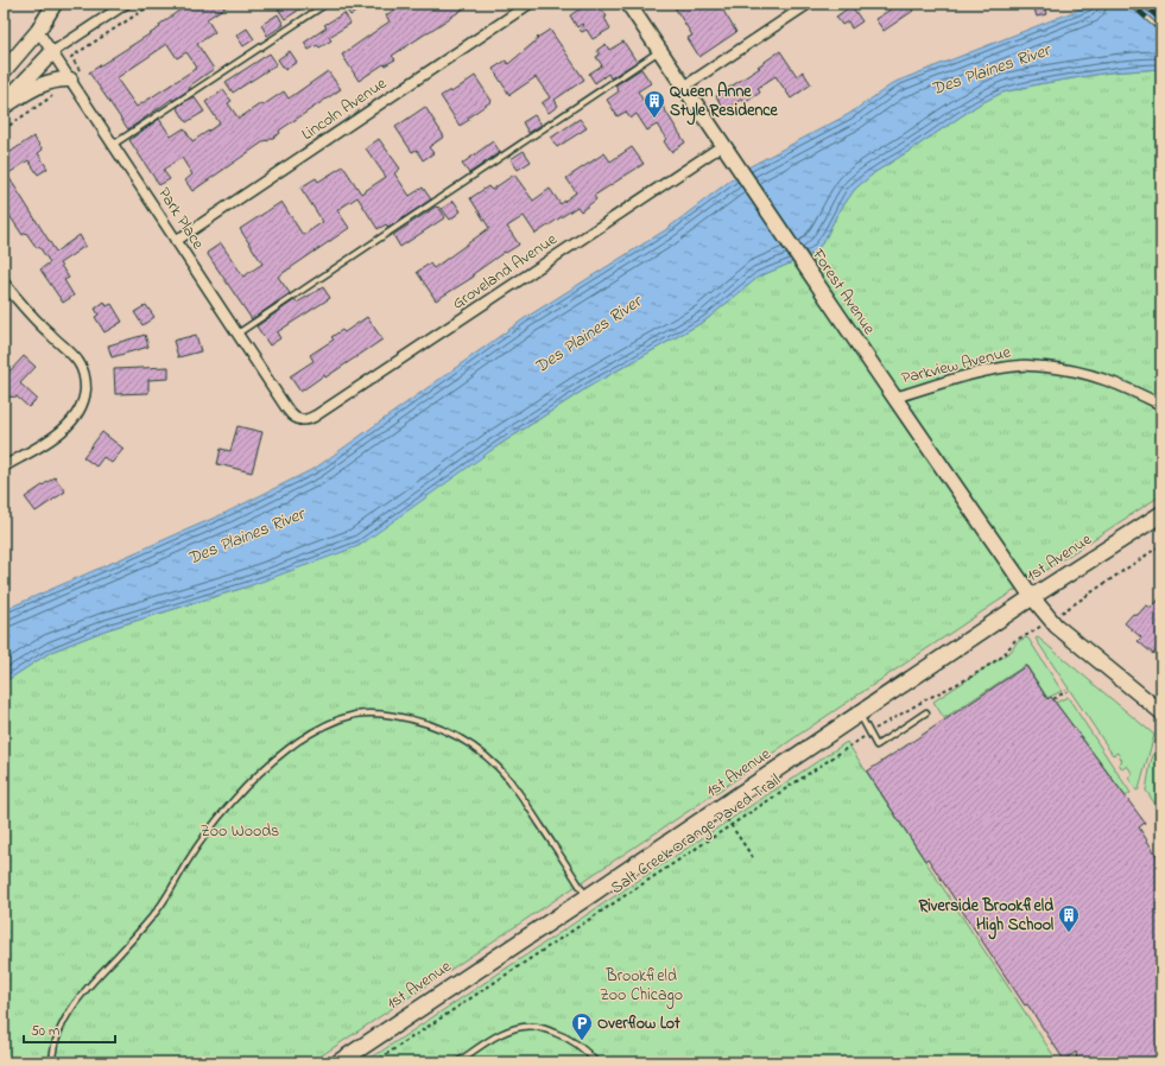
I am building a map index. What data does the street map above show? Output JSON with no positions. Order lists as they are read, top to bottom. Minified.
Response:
{"streets":{"main road":["1st Avenue"],"street":["Lincoln Avenue","Park Place","Groveland Avenue","Forest Avenue","Parkview Avenue"],"path":["Salt Creek Orange Paved Trail"]},"crossings":[["Lincoln Avenue","Park Place"],["Park Place","Groveland Avenue"],["Groveland Avenue","Forest Avenue"],["Forest Avenue","Parkview Avenue"],["Forest Avenue","1st Avenue"]],"water":["Des Plaines River"],"parks":["Zoo Woods","Brookfield Zoo Chicago"],"places":{"building":["Queen Anne Style Residence","Riverside Brookfield High School"],"parking":["Overflow Lot"]},"scale_bar":"50 m"}
